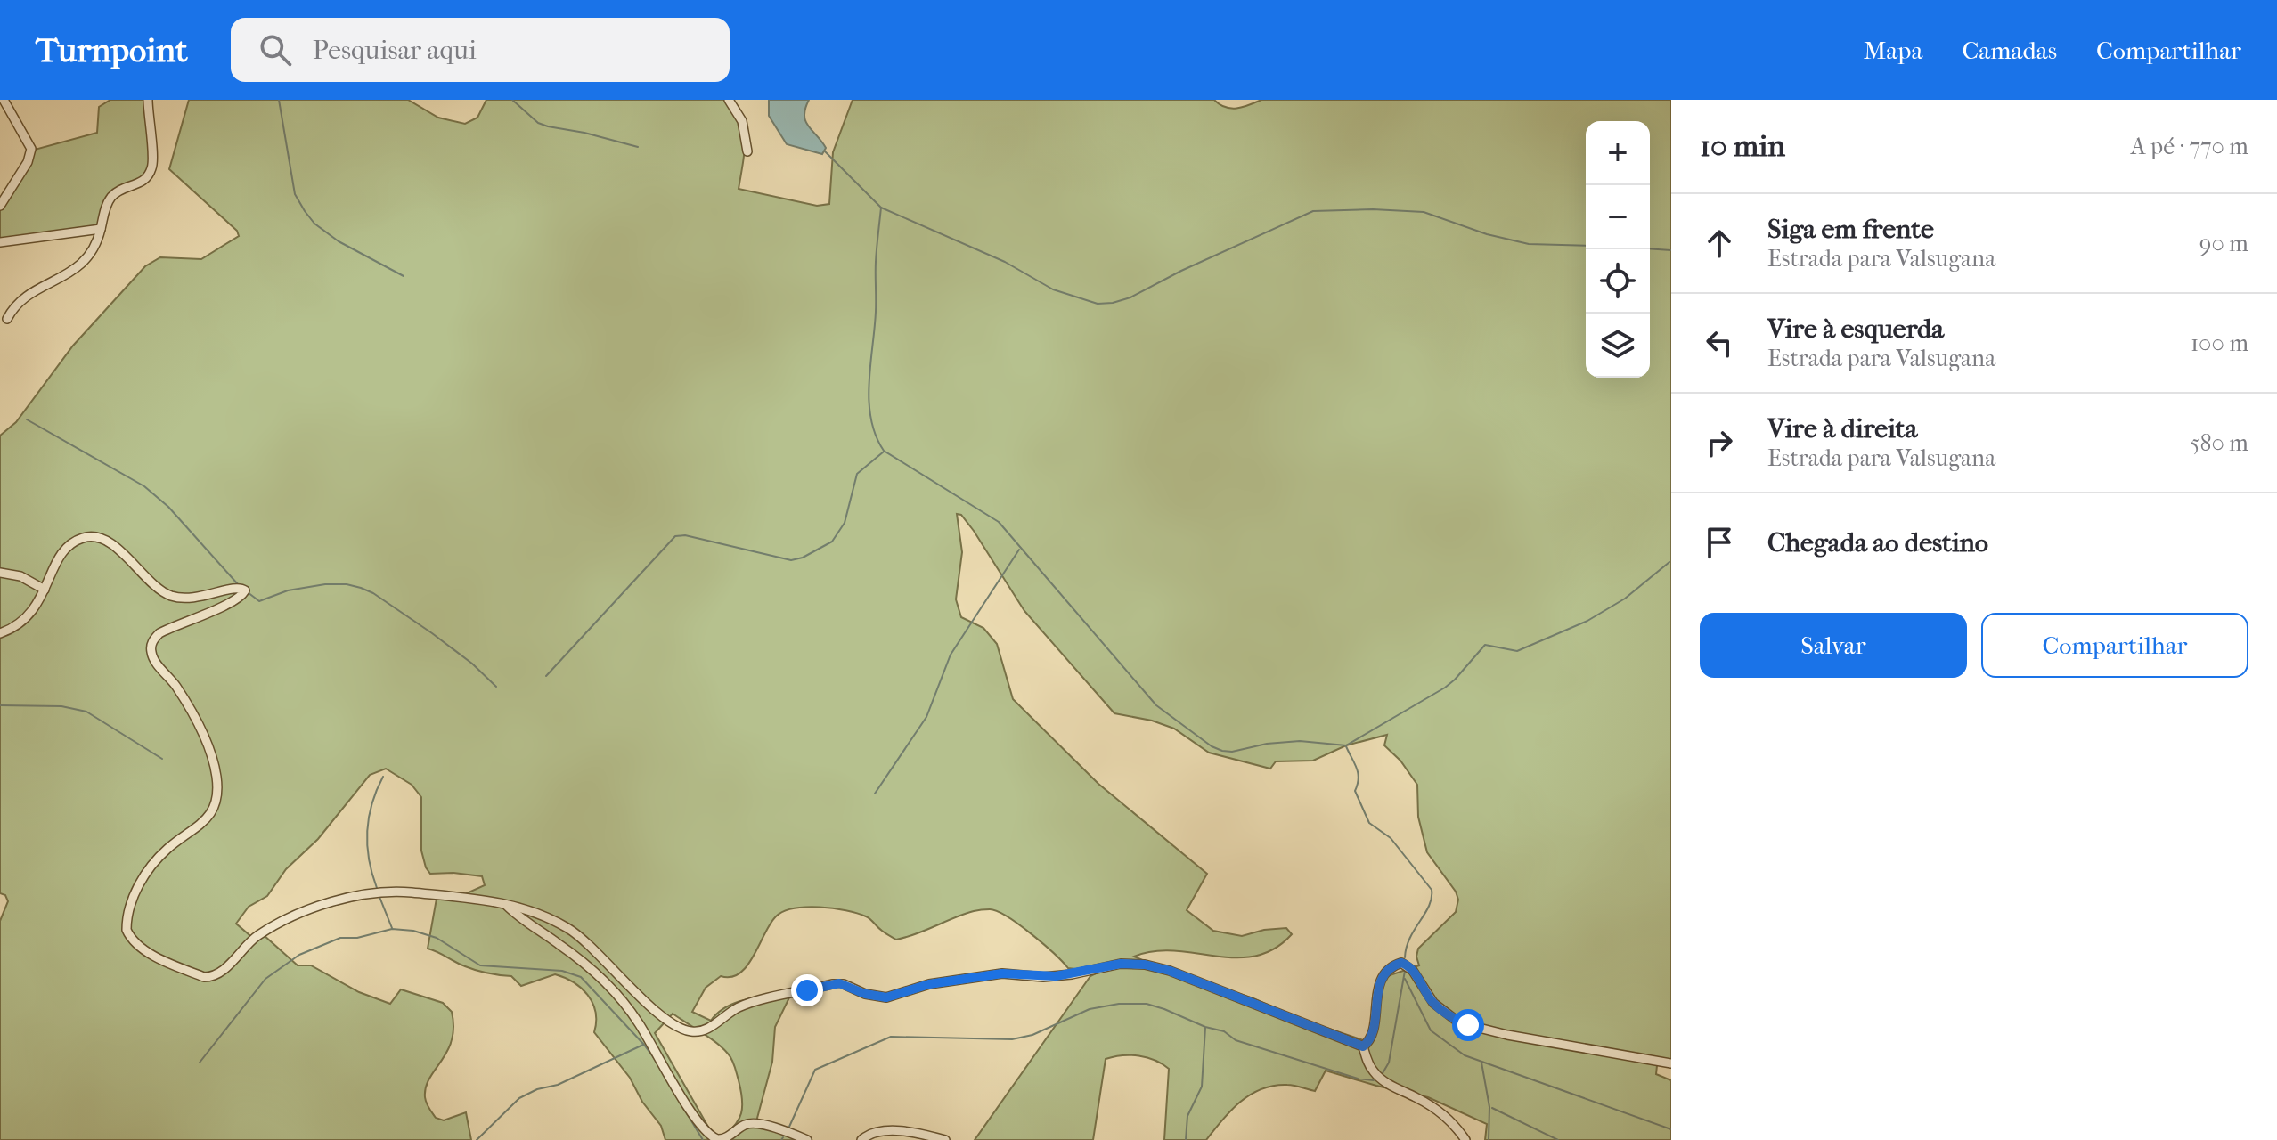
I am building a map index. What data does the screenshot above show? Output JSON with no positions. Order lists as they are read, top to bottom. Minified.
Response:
{"page":{"header":"Turnpoint","search":"Pesquisar aqui","nav":["Mapa","Camadas","Compartilhar"],"heading":["10 min","A pé · 770 m"],"map_buttons":["+","−"],"list":[["Siga em frente","Estrada para Valsugana","90 m"],["Vire à esquerda","Estrada para Valsugana","100 m"],["Vire à direita","Estrada para Valsugana","580 m"],"Chegada ao destino"],"buttons":["Salvar","Compartilhar"]}}
